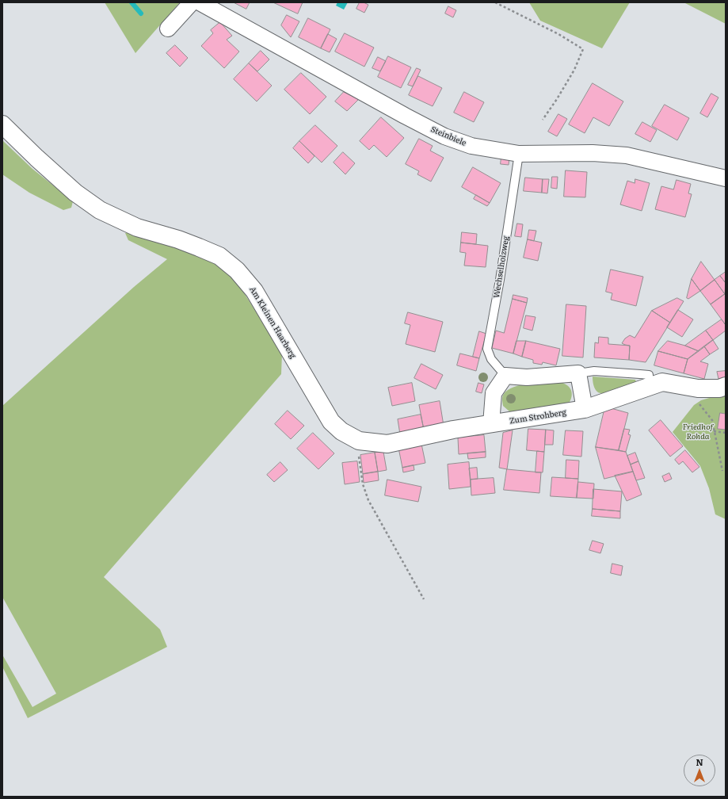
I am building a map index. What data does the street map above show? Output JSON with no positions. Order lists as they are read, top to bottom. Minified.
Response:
{"streets":{"street":["Steinbiele","Am Kleinen Haarberg","Zum Strohberg"],"lane":["Wechselholzweg"]},"crossings":[["Steinbiele","Wechselholzweg"],["Am Kleinen Haarberg","Zum Strohberg"]],"parks":["Friedhof Rohda"],"north":"top"}
